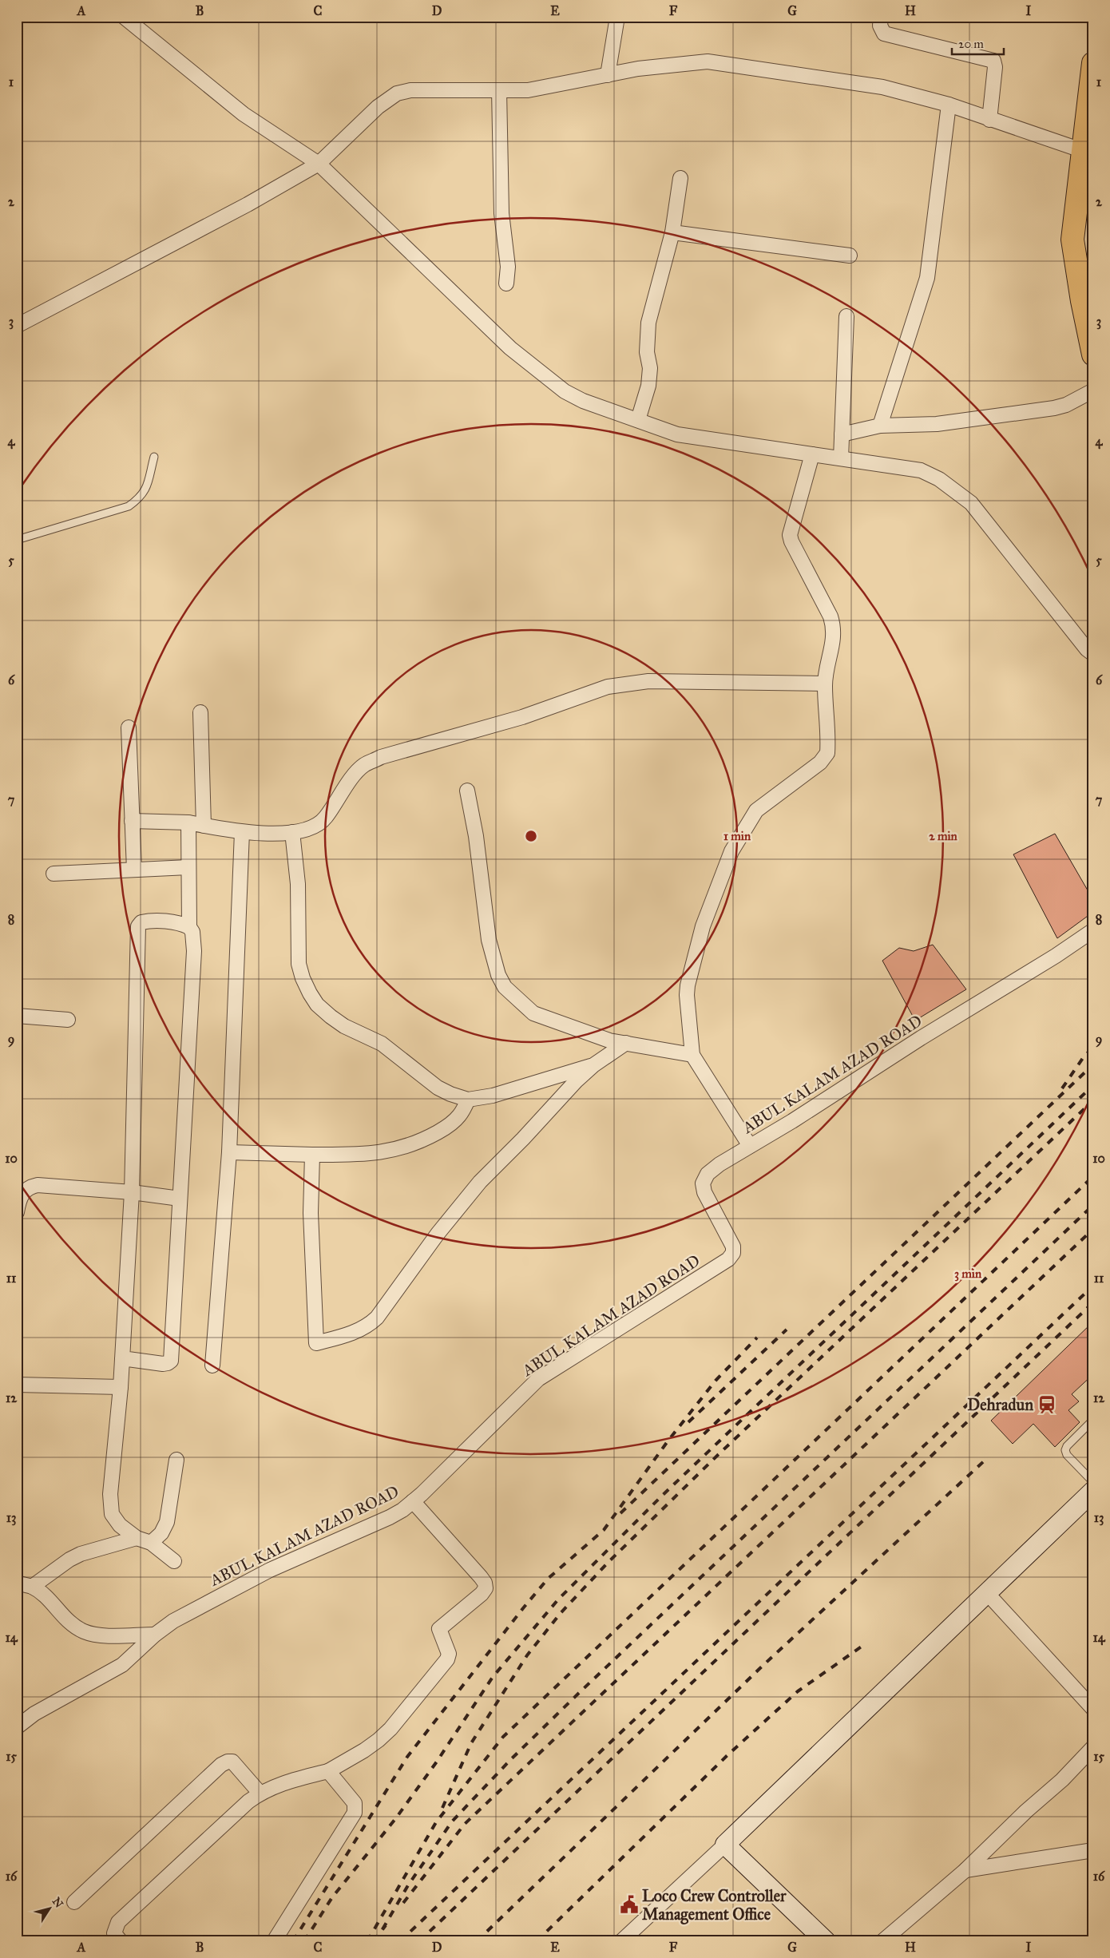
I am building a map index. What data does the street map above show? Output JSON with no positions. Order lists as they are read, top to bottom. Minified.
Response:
{"streets":{"street":["ABUL KALAM AZAD ROAD"]},"places":{"station":["Dehradun"],"public building":["Loco Crew Controller Management Office"]},"scale_bar":"20 m","north":"top right","grid":{"columns":["A","B","C","D","E","F","G","H","I"],"rows":["1","2","3","4","5","6","7","8","9","10","11","12","13","14","15","16"]},"rings":["1 min","2 min","3 min"]}
